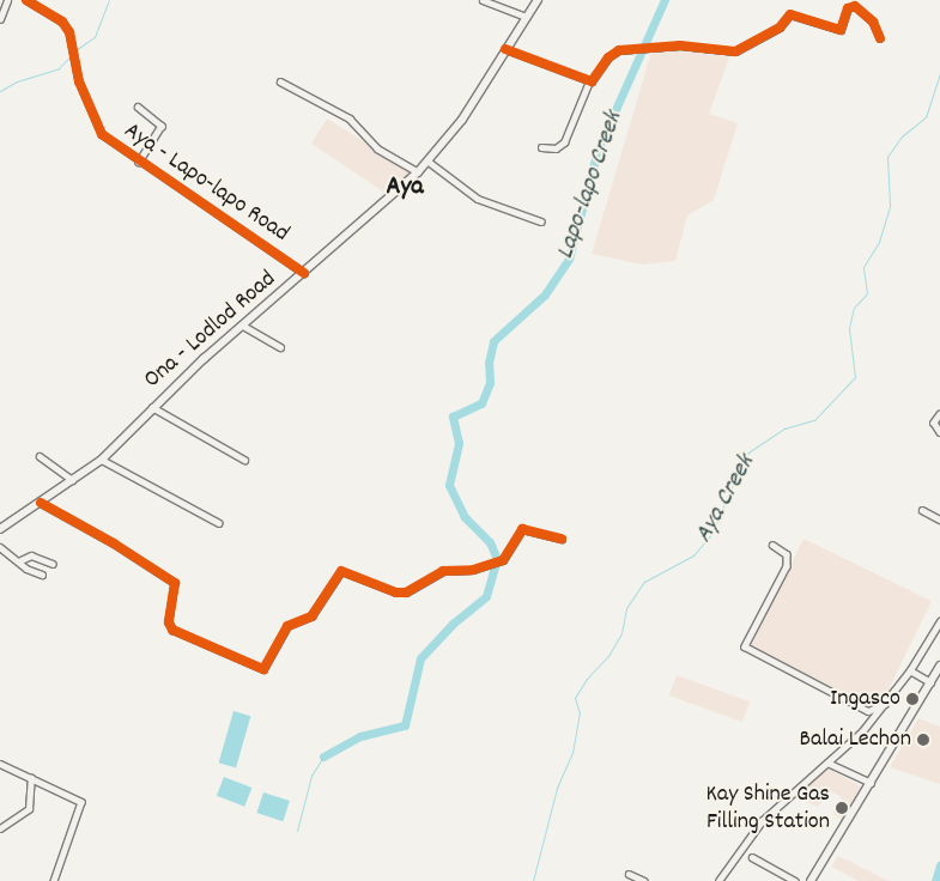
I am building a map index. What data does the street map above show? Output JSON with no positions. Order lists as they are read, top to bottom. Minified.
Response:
{"streets":{"main road":["Ona - Lodlod Road"],"street":["Aya - Lapo-lapo Road"]},"crossings":[["Aya - Lapo-lapo Road","Ona - Lodlod Road"]],"districts":["Aya"],"water":["Lapo-lapo Creek","Aya Creek"],"places":["Ingasco","Balai Lechon","Kay Shine Gas Filling Station"]}
